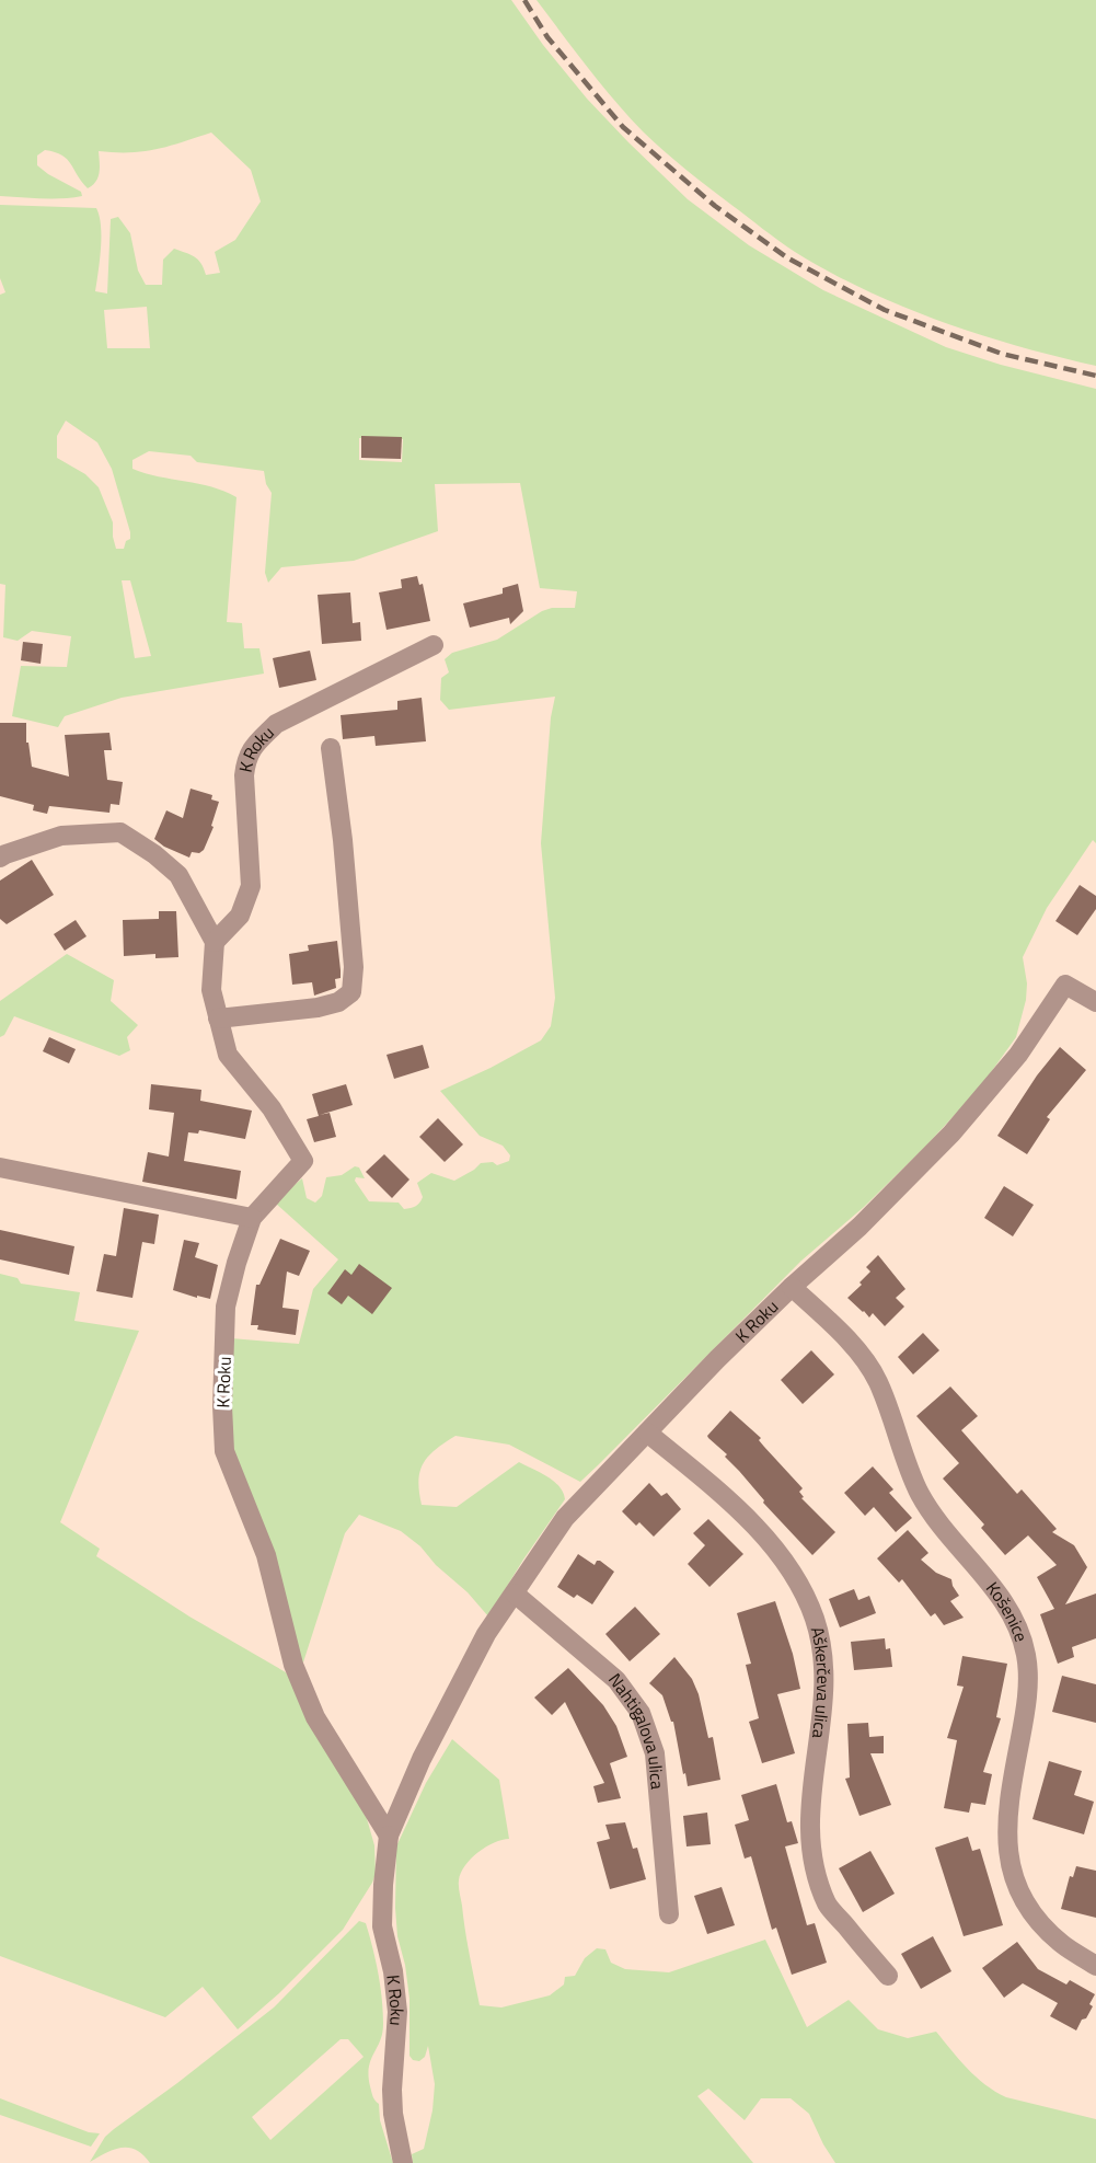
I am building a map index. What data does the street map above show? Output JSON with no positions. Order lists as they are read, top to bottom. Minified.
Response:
{"streets":{"street":["K Roku","Košenice","Aškerčeva ulica","Nahtigalova ulica"]},"crossings":[["K Roku","Košenice"],["K Roku","Aškerčeva ulica"],["K Roku","Nahtigalova ulica"]]}
